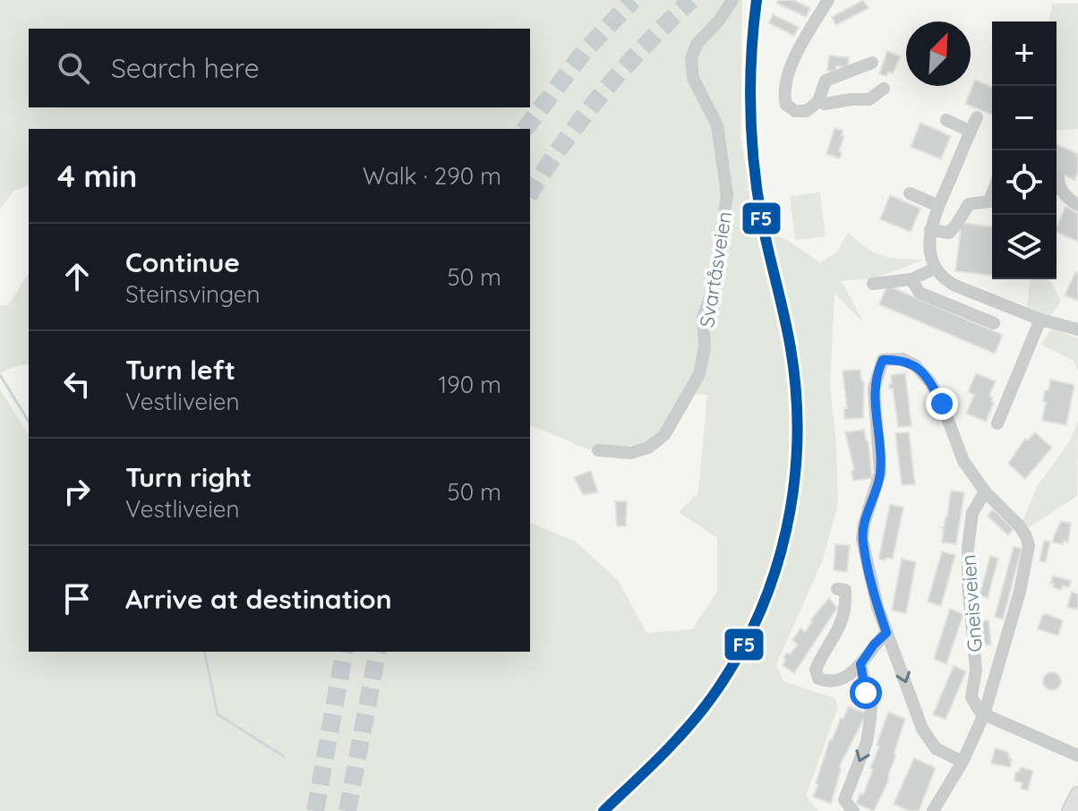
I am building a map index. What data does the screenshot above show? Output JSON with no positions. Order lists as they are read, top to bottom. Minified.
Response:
{"streets":{"street":["Svartåsveien","Gneisveien"]},"lines":["transit line F5"],"north":"top right","page":{"map_buttons":["+","−"],"search":"Search here","heading":["4 min","Walk · 290 m"],"list":[["Continue","Steinsvingen","50 m"],["Turn left","Vestliveien","190 m"],["Turn right","Vestliveien","50 m"],"Arrive at destination"]}}
